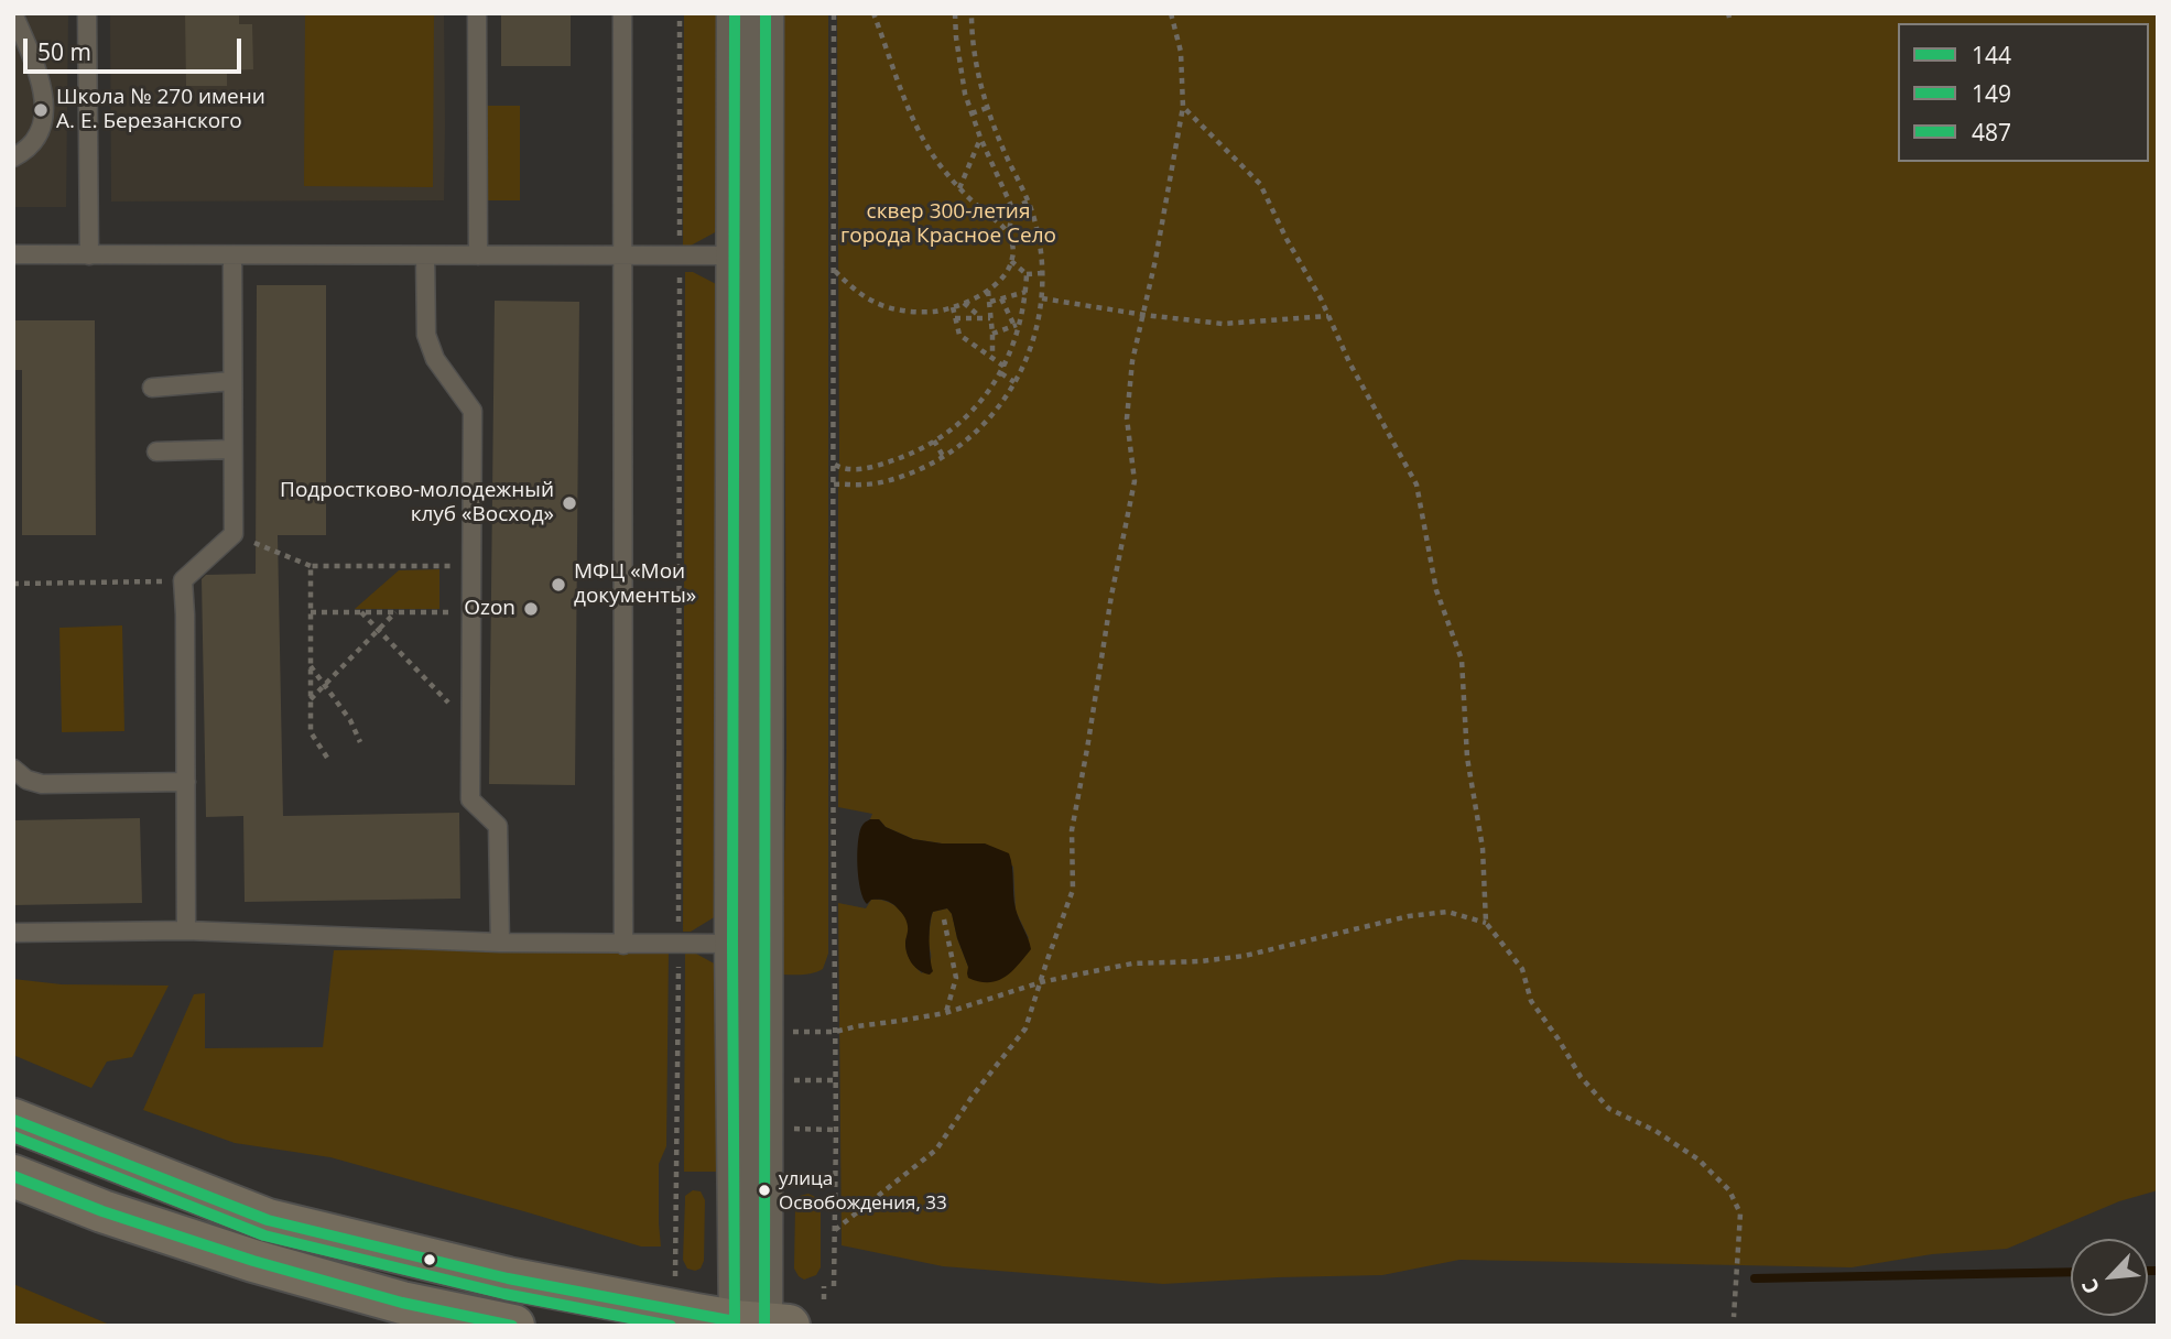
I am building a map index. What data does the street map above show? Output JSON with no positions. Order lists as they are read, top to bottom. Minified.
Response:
{"parks":["сквер 300-летия города Красное Село"],"places":["Школа № 270 имени А. Е. Березанского","Подростково-молодежный клуб «Восход»","МФЦ «Мои документы»","Ozon","улица Освобождения, 33"],"lines":["transit line 144","transit line 149","transit line 487"],"legend":["144","149","487"],"scale_bar":"50 m","north":"bottom left"}
